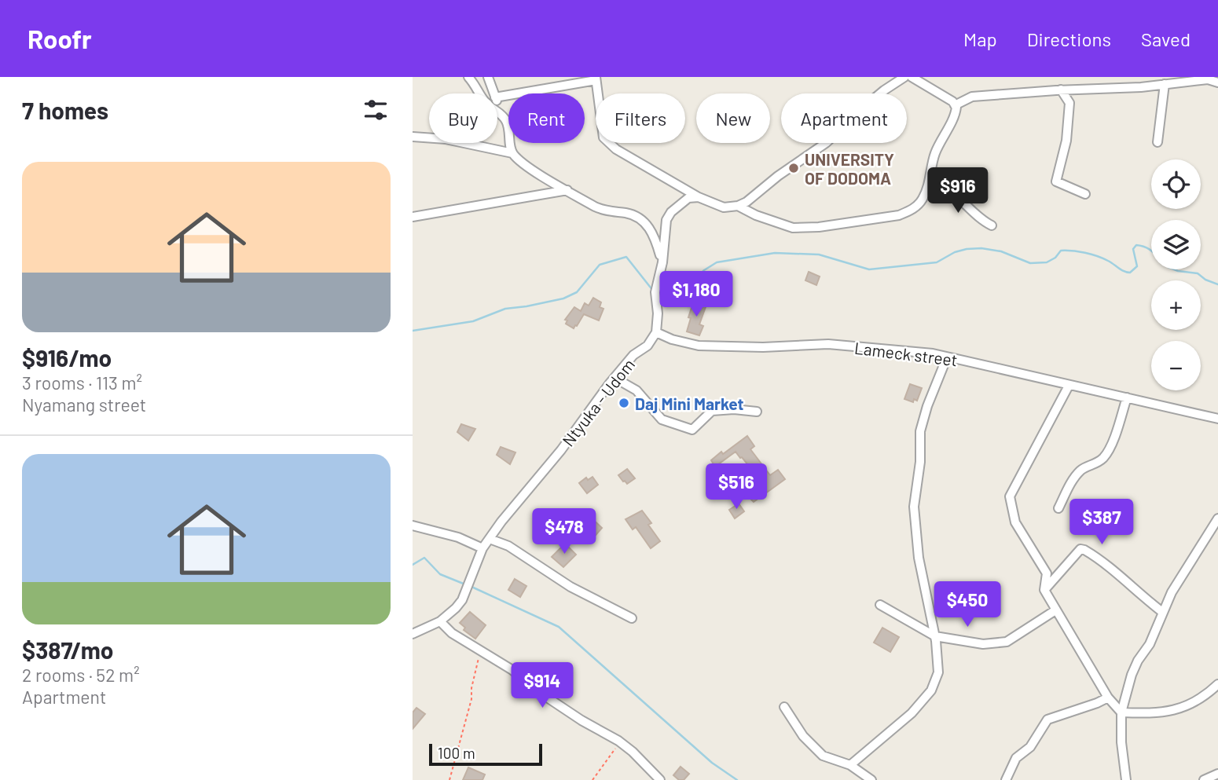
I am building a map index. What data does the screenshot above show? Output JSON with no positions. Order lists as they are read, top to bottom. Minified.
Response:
{"streets":{"street":["Lameck street","Ntyuka - Udom"]},"crossings":[["Lameck street","Ntyuka - Udom"]],"places":["UNIVERSITY OF DODOMA","Daj Mini Market"],"scale_bar":"100 m","page":{"header":"Roofr","nav":["Map","Directions","Saved"],"heading":"7 homes","chip":["Buy","Rent","Filters","New","Apartment"],"list":[{"name":"$916/mo","note":"3 rooms · 113 m² · Nyamang street"},{"name":"$387/mo","note":"2 rooms · 52 m² · Apartment"}],"map_buttons":["+","−"],"price":["$916","$1,180","$516","$387","$478","$450","$914"],"scale":"100 m"}}
